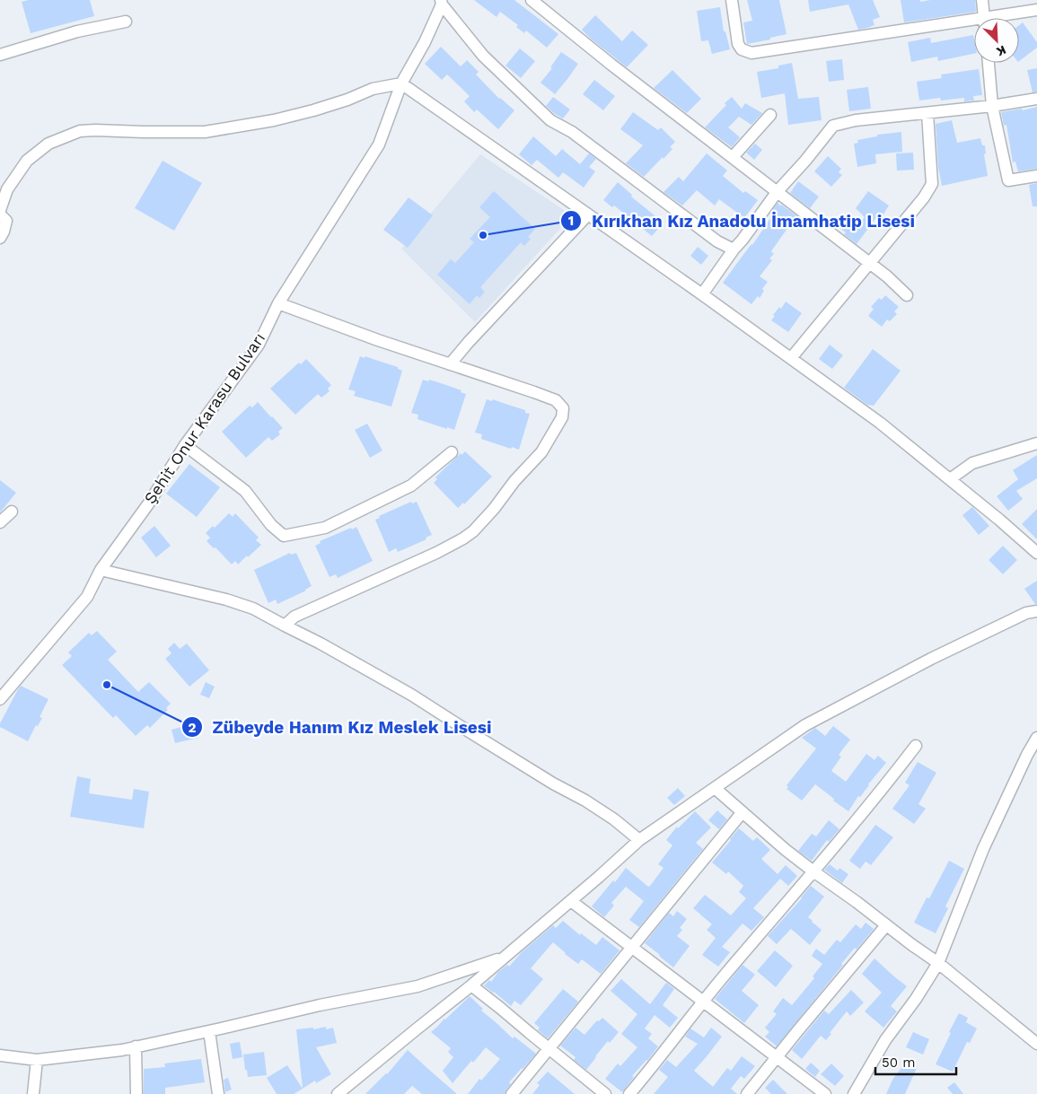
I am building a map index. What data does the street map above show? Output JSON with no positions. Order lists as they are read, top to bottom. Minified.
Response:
{"streets":{"street":["Şehit Onur Karasu Bulvarı"]},"places":["Kırıkhan Kız Anadolu İmamhatip Lisesi","Zübeyde Hanım Kız Meslek Lisesi"],"scale_bar":"50 m","north":"bottom right"}
